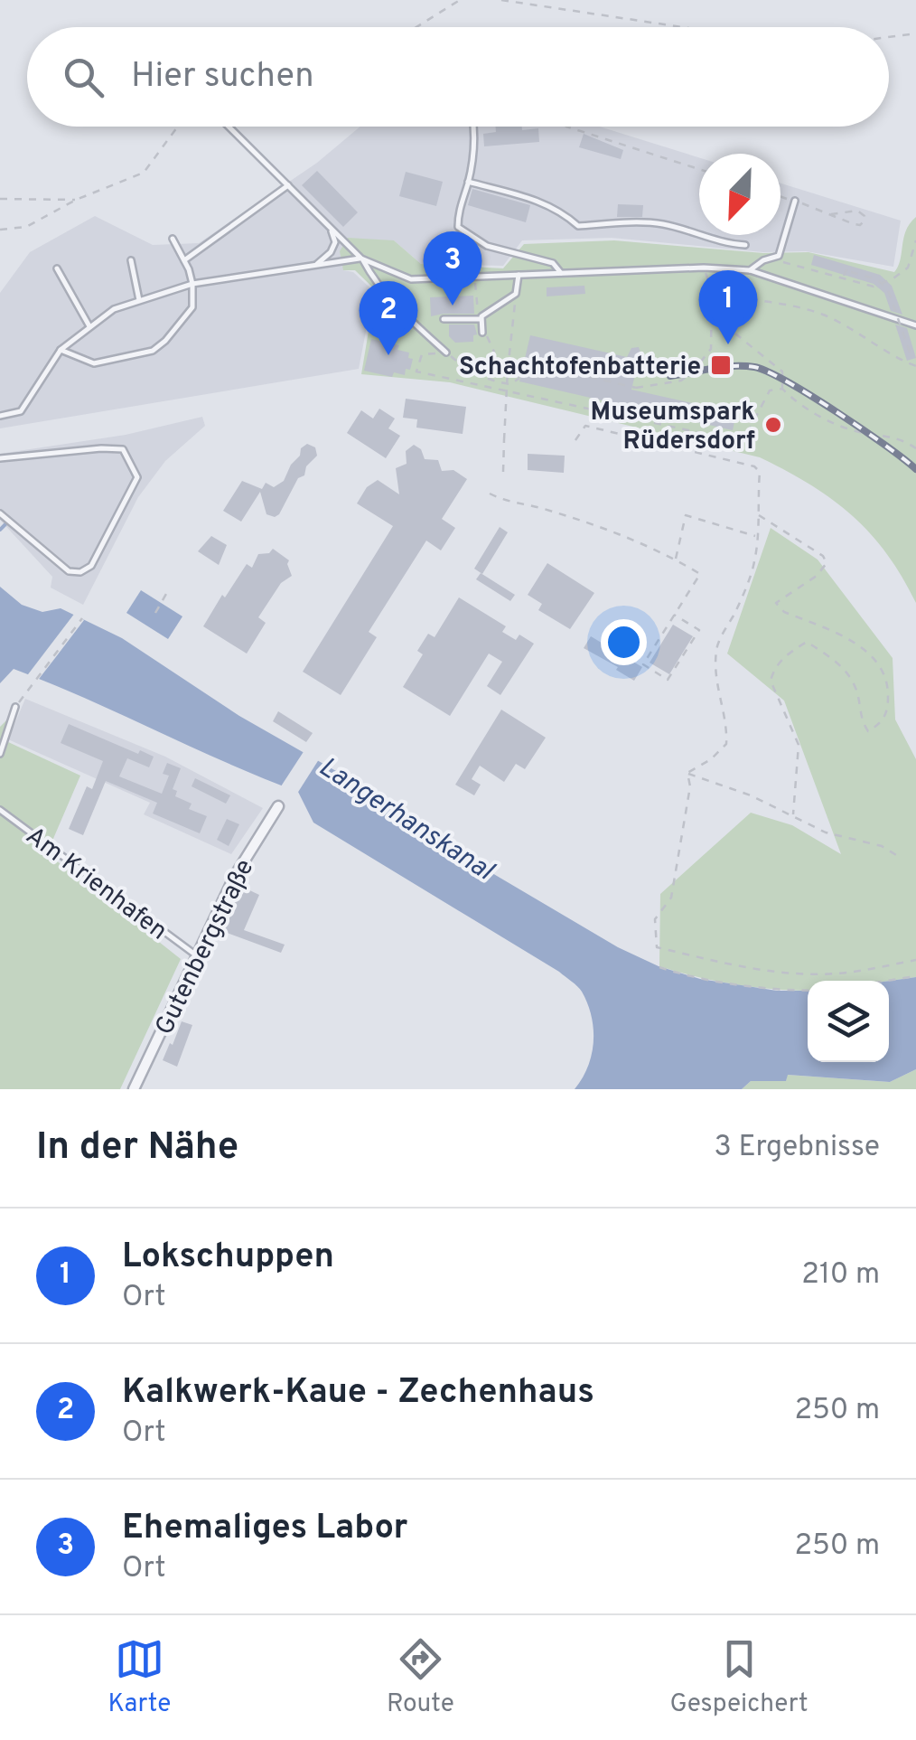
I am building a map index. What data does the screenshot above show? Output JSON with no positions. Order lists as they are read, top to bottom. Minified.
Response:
{"streets":{"street":["Gutenbergstraße"],"lane":["Am Krienhafen"]},"crossings":[["Am Krienhafen","Gutenbergstraße"]],"water":["Langerhanskanal"],"places":{"transit":["Schachtofenbatterie"],"other":["Museumspark Rüdersdorf"]},"north":"bottom left","page":{"search":"Hier suchen","pins":["3","1","2"],"heading":["In der Nähe","3 Ergebnisse"],"list":[{"mark":"1","name":"Lokschuppen","note":"Ort","value":"210 m"},{"mark":"2","name":"Kalkwerk-Kaue - Zechenhaus","note":"Ort","value":"250 m"},{"mark":"3","name":"Ehemaliges Labor","note":"Ort","value":"250 m"}],"nav":["Karte","Route","Gespeichert"]}}
